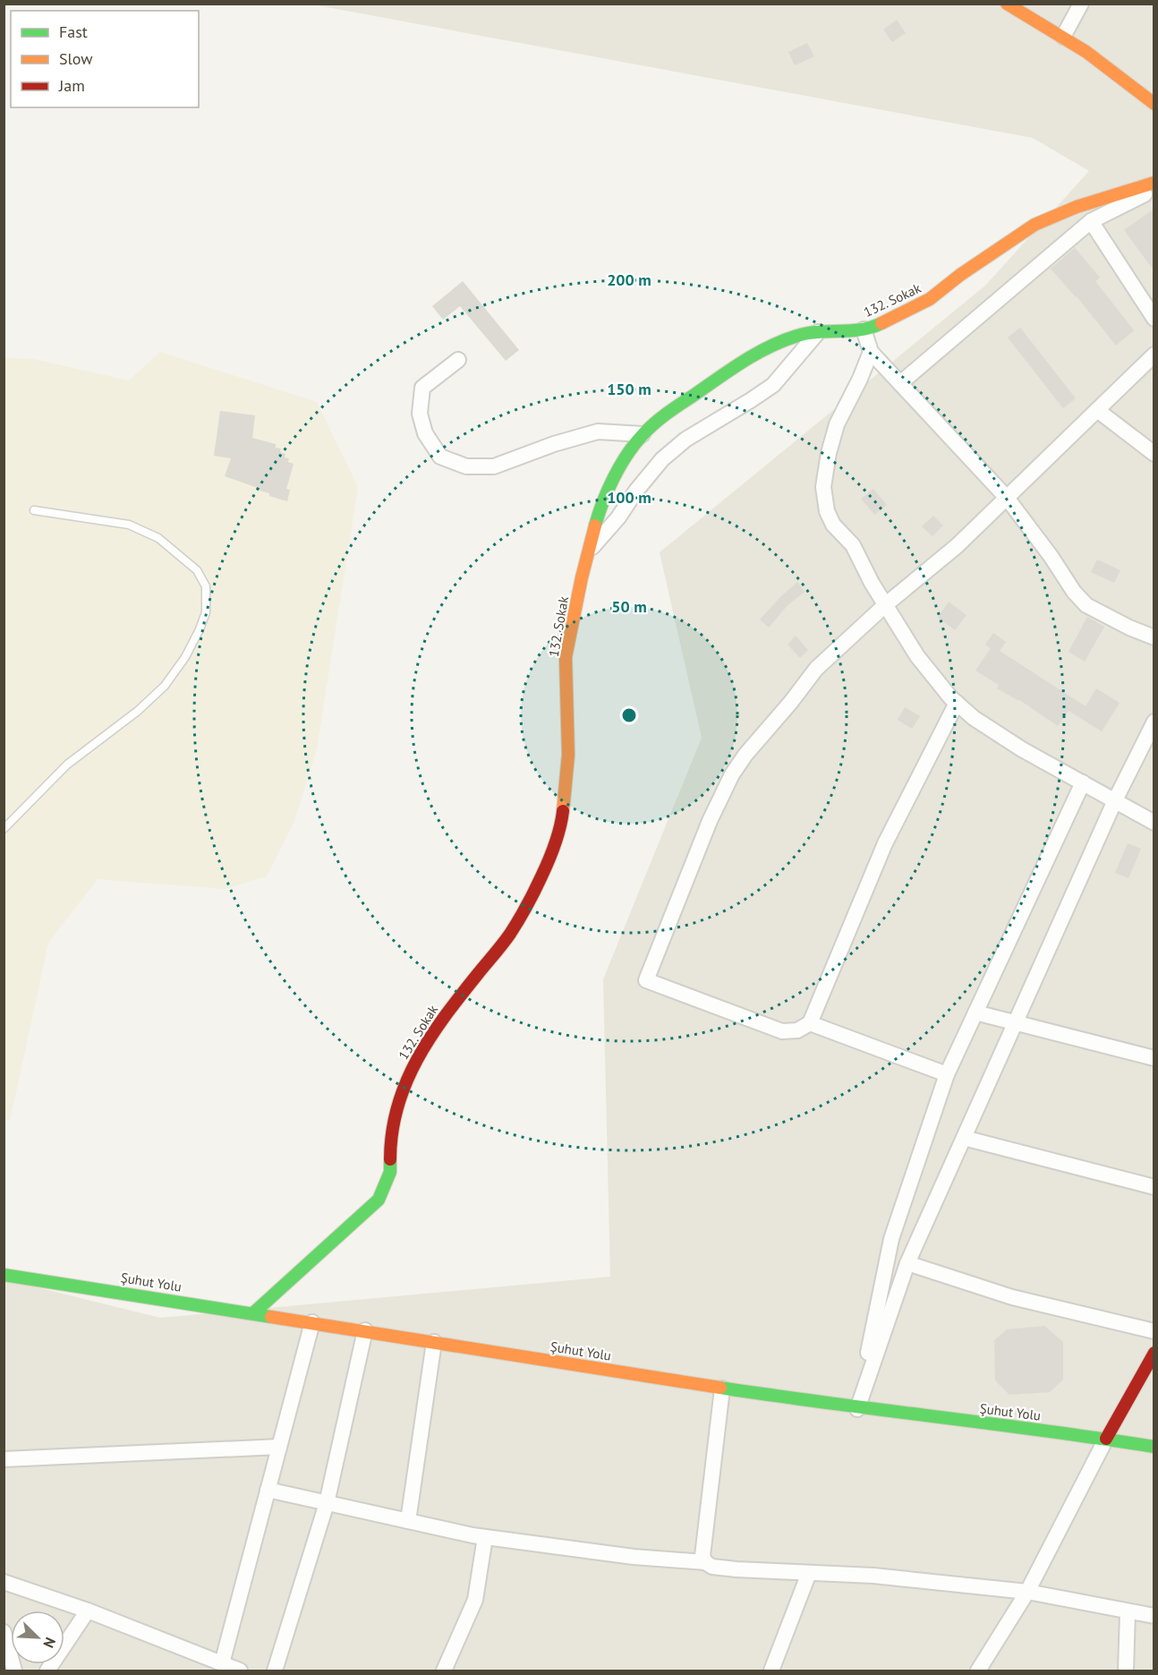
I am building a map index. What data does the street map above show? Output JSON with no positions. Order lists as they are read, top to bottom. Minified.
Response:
{"streets":{"street":["132. Sokak","Şuhut Yolu"]},"crossings":[["132. Sokak","Şuhut Yolu"]],"legend":["Fast","Slow","Jam"],"north":"bottom right","rings":["200 m","150 m","100 m","50 m"]}
